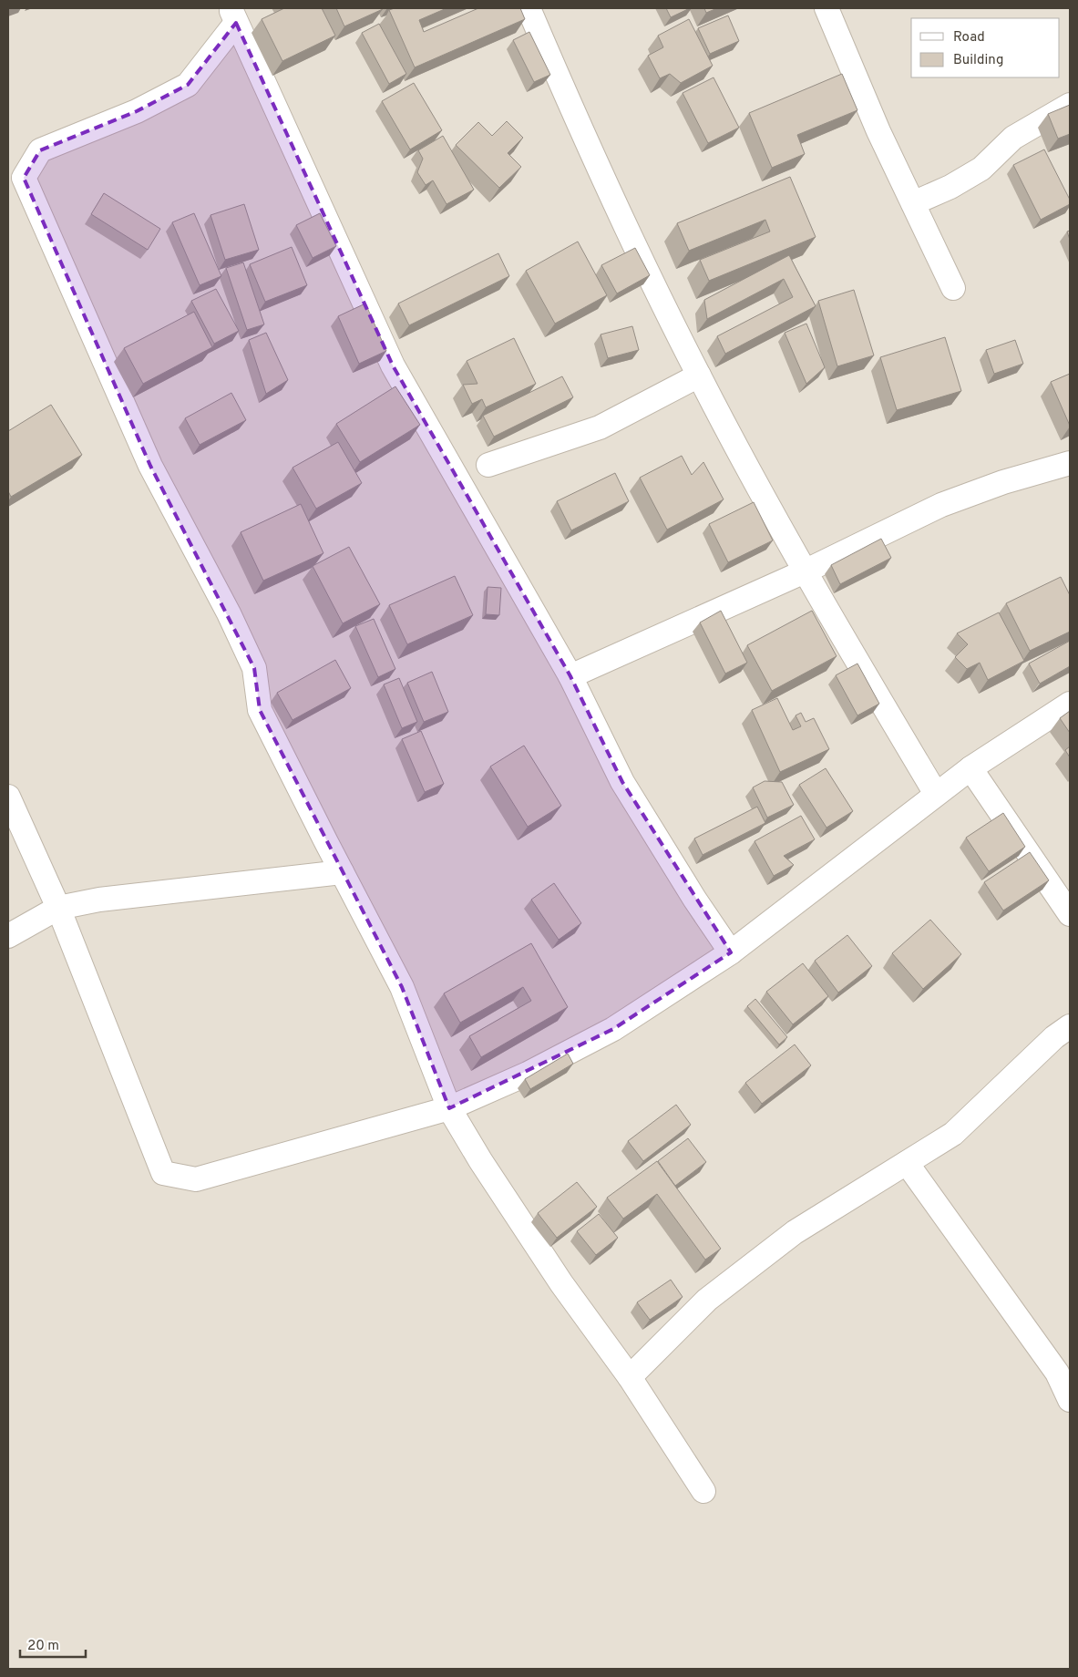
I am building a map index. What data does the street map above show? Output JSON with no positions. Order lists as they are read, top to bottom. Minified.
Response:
{"legend":["Road","Building"],"scale_bar":"20 m"}
